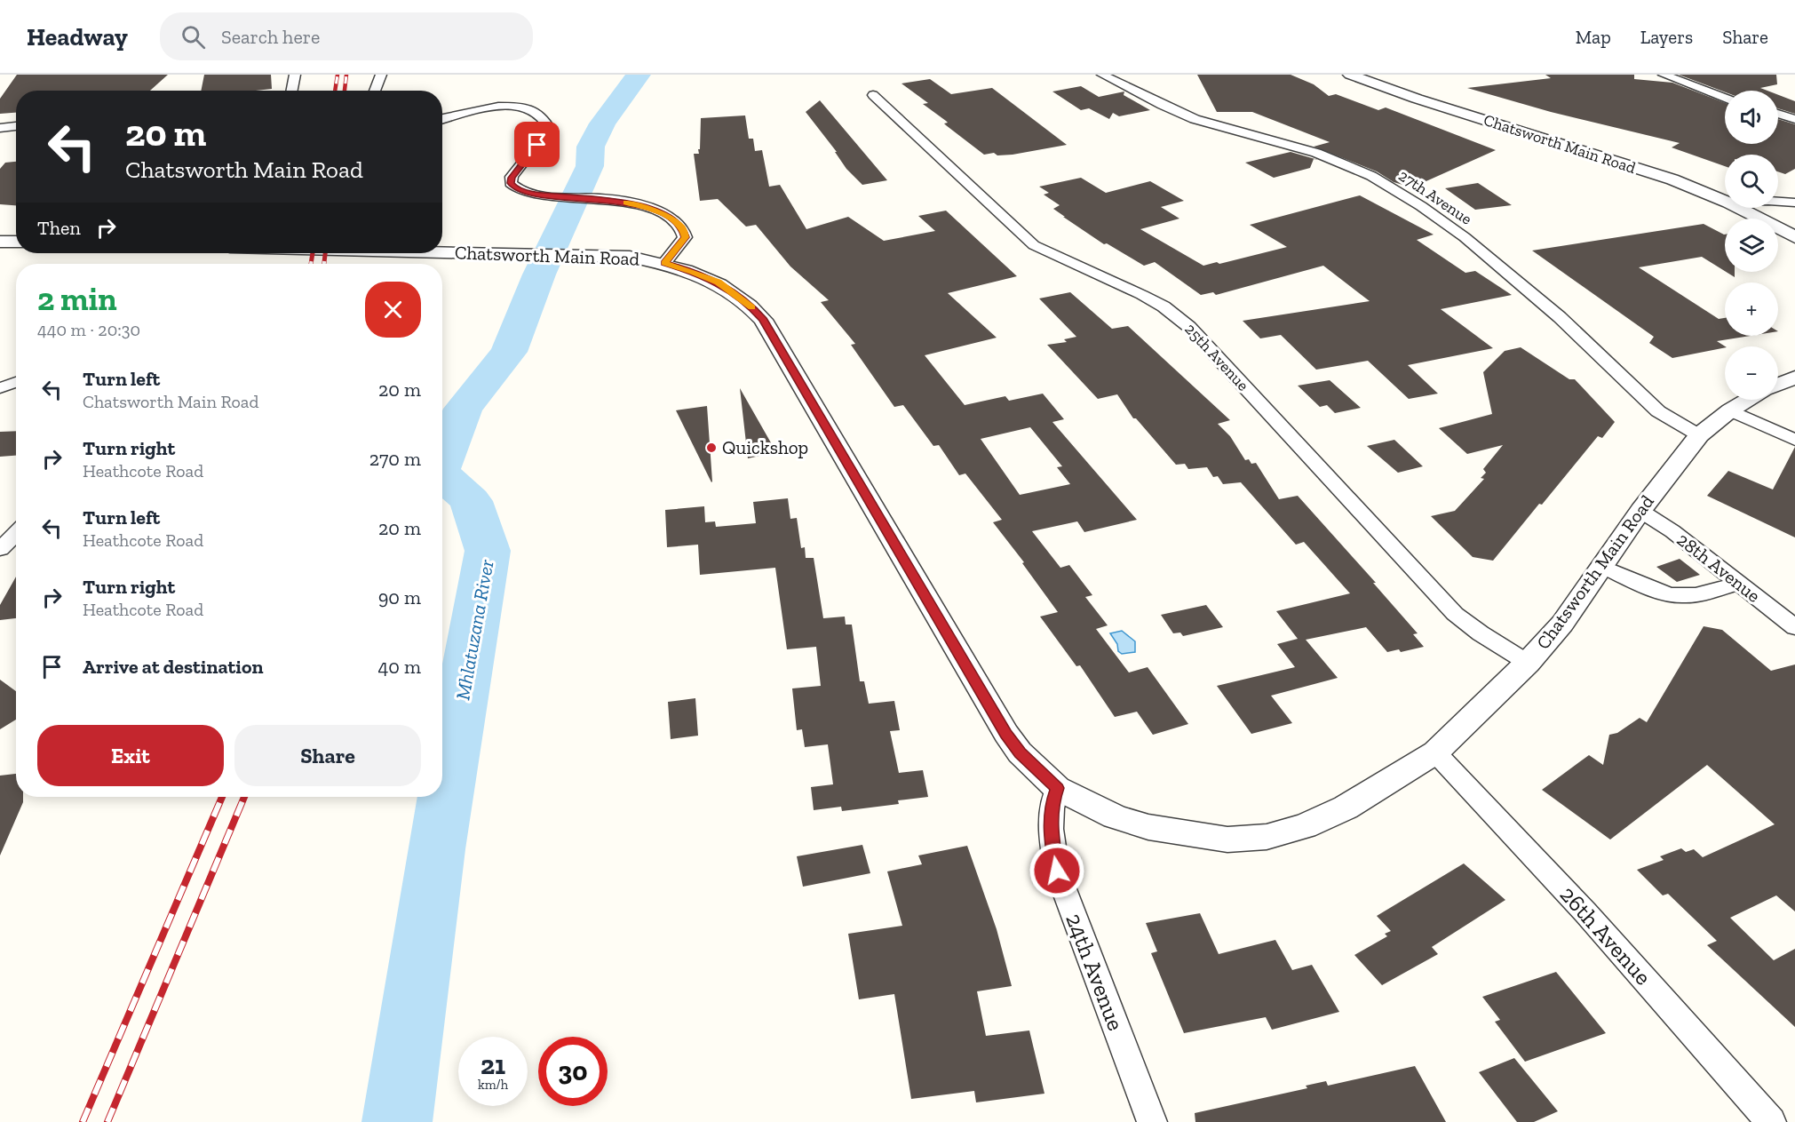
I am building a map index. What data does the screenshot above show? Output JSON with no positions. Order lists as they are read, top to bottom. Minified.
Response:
{"streets":{"street":["Chatsworth Main Road","27th Avenue","25th Avenue","28th Avenue","26th Avenue","24th Avenue"]},"crossings":[["Chatsworth Main Road","27th Avenue"],["Chatsworth Main Road","25th Avenue"],["Chatsworth Main Road","28th Avenue"],["Chatsworth Main Road","26th Avenue"],["Chatsworth Main Road","24th Avenue"]],"water":["Mhlatuzana River"],"places":["Quickshop"],"page":{"header":"Headway","search":"Search here","nav":["Map","Layers","Share"],"map_buttons":["+","−"],"turn":["20 m","Chatsworth Main Road"],"then":"Then","heading":["2 min","440 m · 20:30"],"list":[{"name":"Turn left","note":"Chatsworth Main Road","value":"20 m"},{"name":"Turn right","note":"Heathcote Road","value":"270 m"},{"name":"Turn left","note":"Heathcote Road","value":"20 m"},{"name":"Turn right","note":"Heathcote Road","value":"90 m"},{"name":"Arrive at destination","value":"40 m"}],"buttons":["Exit","Share"],"speed":"21 km/h","limit":"30"}}
